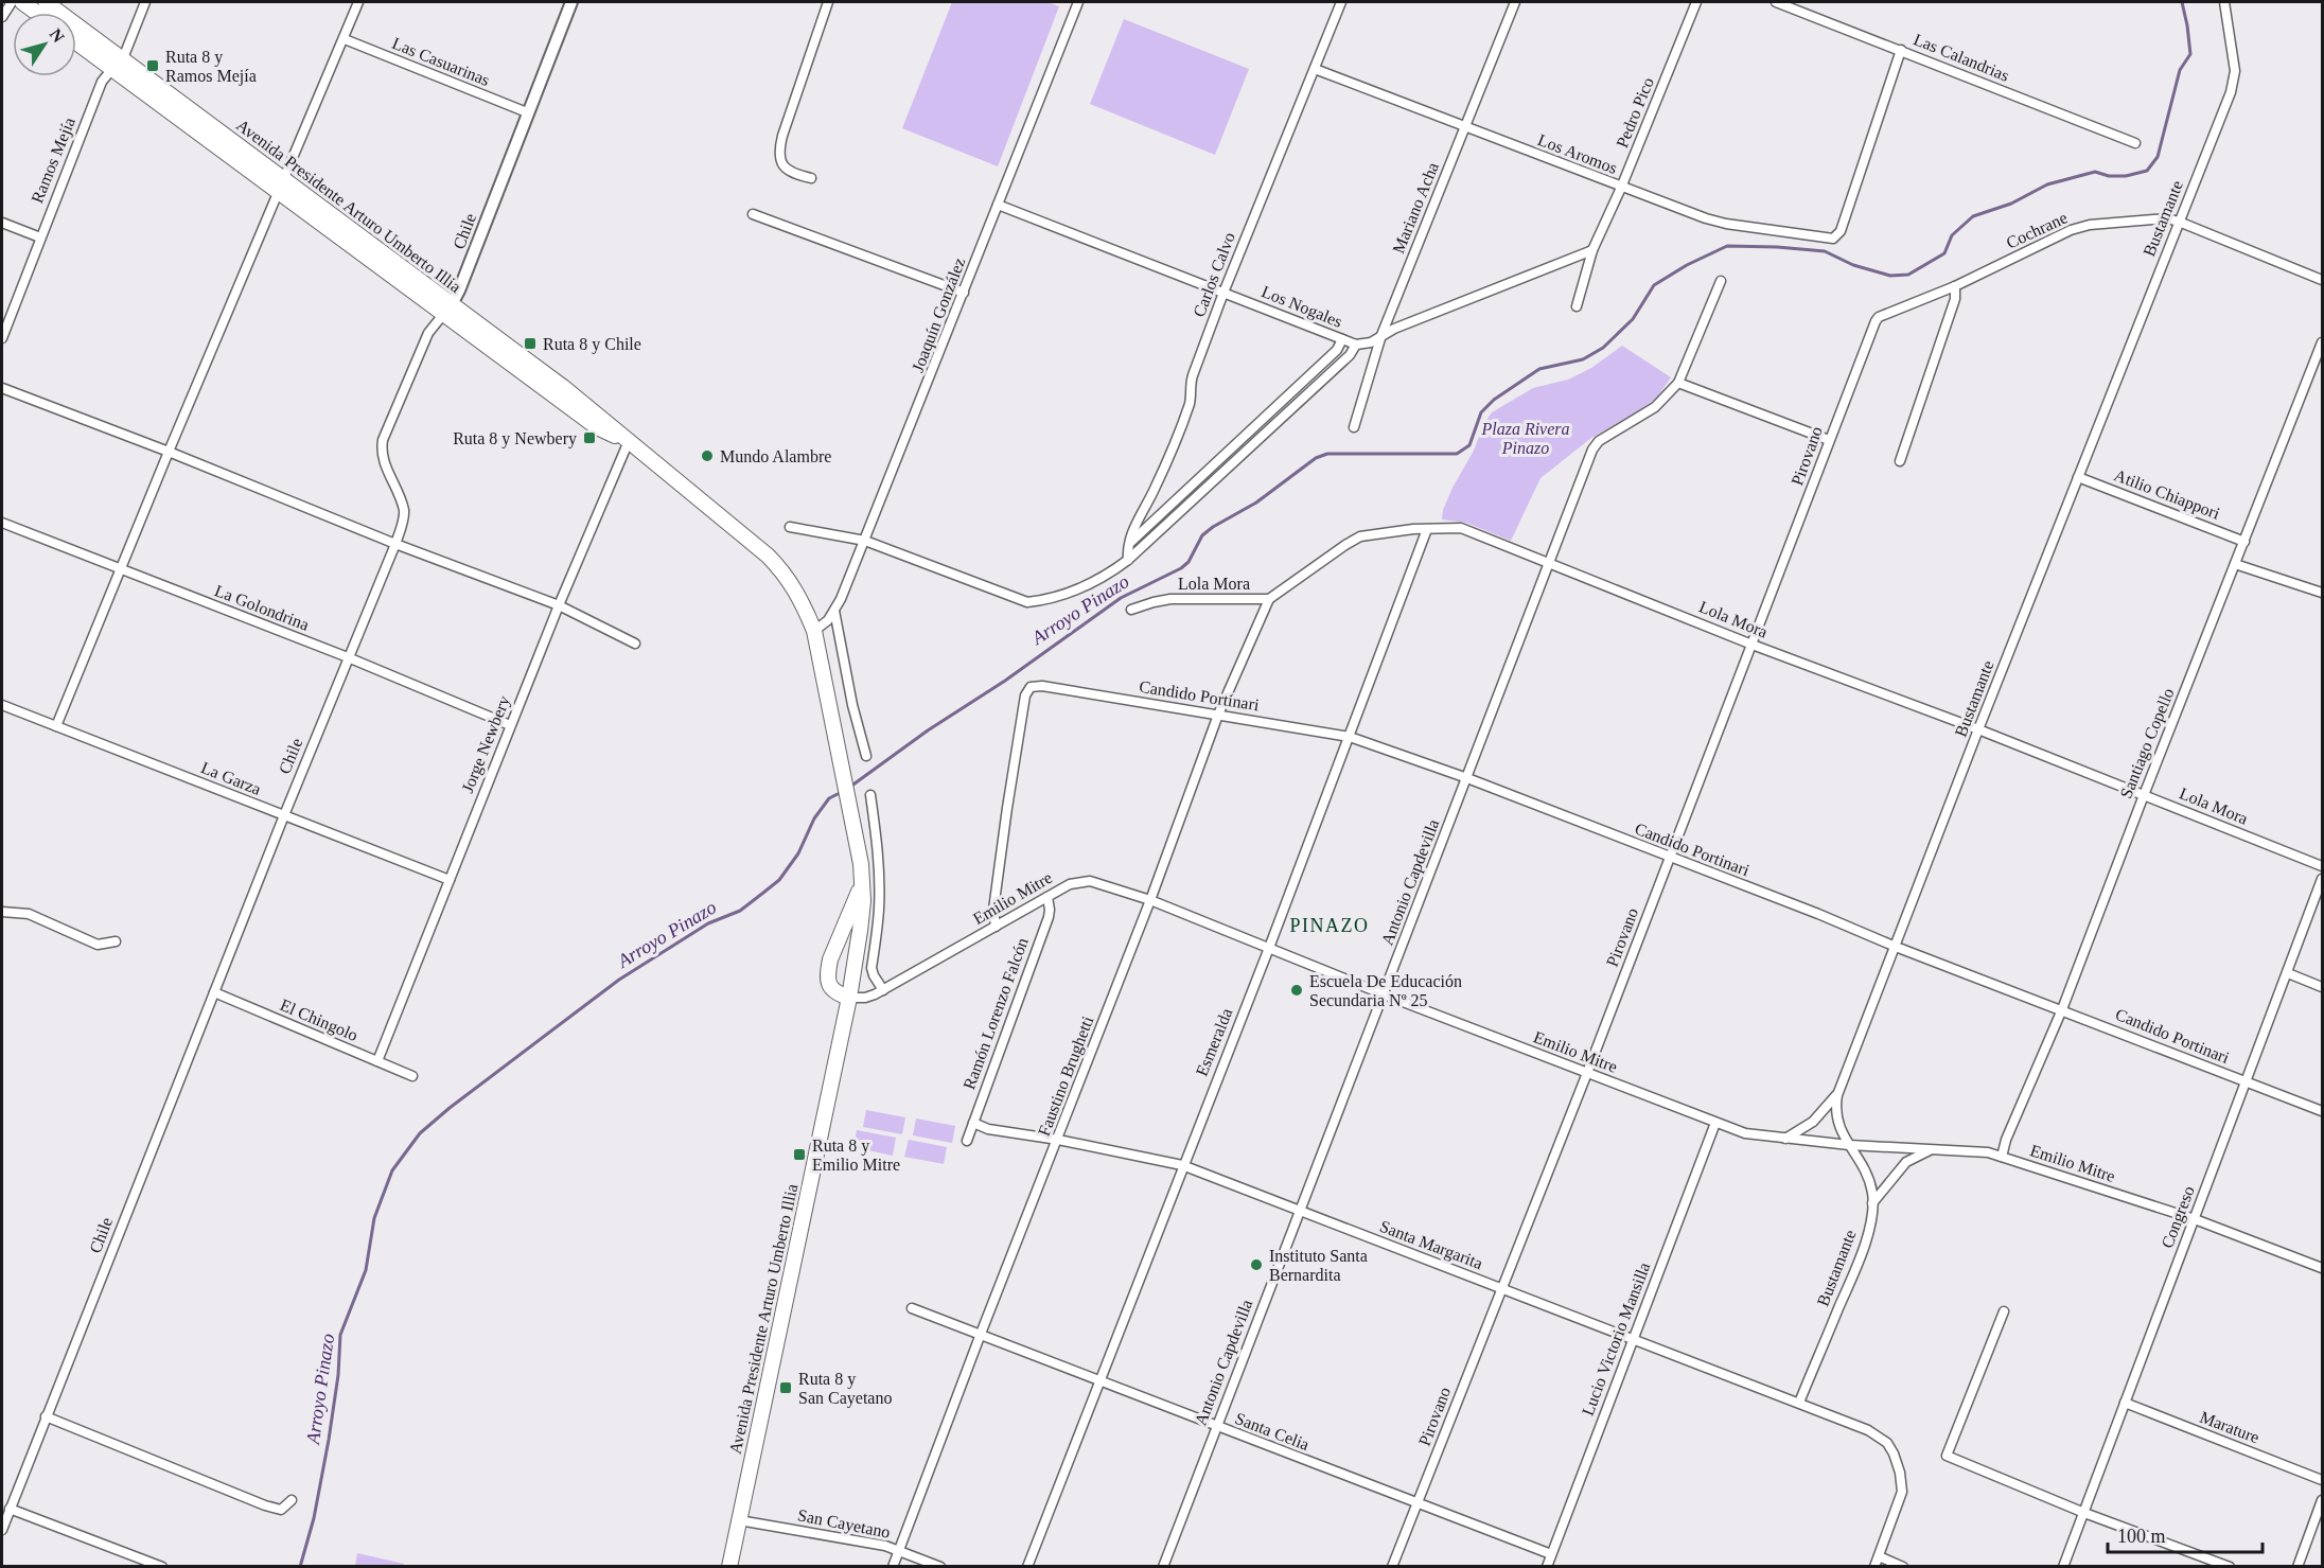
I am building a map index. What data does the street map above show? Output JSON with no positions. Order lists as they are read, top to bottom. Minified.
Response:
{"streets":{"main road":["Avenida Presidente Arturo Umberto Illia"],"street":["Las Calandrias","Las Casuarinas","Pedro Pico","Los Aromos","Ramos Mejía","Mariano Acha","Bustamante","Cochrane","Chile","Carlos Calvo","Los Nogales","Joaquín González","Pirovano","Atilio Chiappori","Lola Mora","La Golondrina","Candido Portinari","Santiago Copello","Jorge Newbery","La Garza","Antonio Capdevilla","Emilio Mitre","Ramón Lorenzo Falcón","El Chingolo","Esmeralda","Faustino Brughetti","Congreso","Santa Margarita","Lucio Victorio Mansilla","Marature","Santa Celia","San Cayetano"]},"crossings":[["Las Calandrias","Los Aromos"],["Las Casuarinas","Chile"],["Pedro Pico","Los Aromos"],["Pedro Pico","Los Nogales"],["Los Aromos","Mariano Acha"],["Los Aromos","Carlos Calvo"],["Ramos Mejía","Avenida Presidente Arturo Umberto Illia"],["Avenida Presidente Arturo Umberto Illia","Chile"],["Avenida Presidente Arturo Umberto Illia","Joaquín González"],["Avenida Presidente Arturo Umberto Illia","Jorge Newbery"],["Avenida Presidente Arturo Umberto Illia","Emilio Mitre"],["Avenida Presidente Arturo Umberto Illia","San Cayetano"],["Mariano Acha","Los Nogales"],["Bustamante","Cochrane"],["Bustamante","Atilio Chiappori"],["Bustamante","Lola Mora"],["Bustamante","Candido Portinari"],["Bustamante","Emilio Mitre"],["Bustamante","Santa Margarita"],["Cochrane","Pirovano"],["Chile","La Golondrina"],["Chile","La Garza"],["Chile","El Chingolo"],["Carlos Calvo","Los Nogales"],["Los Nogales","Joaquín González"],["Pirovano","Lola Mora"],["Pirovano","Candido Portinari"],["Pirovano","Emilio Mitre"],["Pirovano","Santa Margarita"],["Pirovano","Santa Celia"],["Atilio Chiappori","Santiago Copello"],["Lola Mora","Santiago Copello"],["Lola Mora","Antonio Capdevilla"],["Lola Mora","Esmeralda"],["Lola Mora","Faustino Brughetti"],["La Golondrina","Jorge Newbery"],["Candido Portinari","Santiago Copello"],["Candido Portinari","Antonio Capdevilla"],["Candido Portinari","Ramón Lorenzo Falcón"],["Candido Portinari","Esmeralda"],["Candido Portinari","Faustino Brughetti"],["Candido Portinari","Congreso"],["Santiago Copello","Emilio Mitre"],["Jorge Newbery","La Garza"],["Jorge Newbery","El Chingolo"],["Antonio Capdevilla","Emilio Mitre"],["Antonio Capdevilla","Santa Margarita"],["Antonio Capdevilla","Santa Celia"],["Emilio Mitre","Ramón Lorenzo Falcón"],["Emilio Mitre","Esmeralda"],["Emilio Mitre","Faustino Brughetti"],["Emilio Mitre","Congreso"],["Emilio Mitre","Lucio Victorio Mansilla"],["Ramón Lorenzo Falcón","Santa Margarita"],["Esmeralda","Santa Margarita"],["Esmeralda","Santa Celia"],["Faustino Brughetti","Santa Margarita"],["Faustino Brughetti","Santa Celia"],["Faustino Brughetti","San Cayetano"],["Congreso","Marature"],["Santa Margarita","Lucio Victorio Mansilla"],["Lucio Victorio Mansilla","Santa Celia"]],"districts":["PINAZO"],"water":["Arroyo Pinazo"],"parks":["Plaza Rivera Pinazo"],"places":{"transit":["Ruta 8 y Ramos Mejía","Ruta 8 y Chile","Ruta 8 y Newbery","Ruta 8 y Emilio Mitre","Ruta 8 y San Cayetano"],"other":["Mundo Alambre","Escuela De Educación Secundaria Nº 25","Instituto Santa Bernardita"]},"scale_bar":"100 m","north":"top right"}
